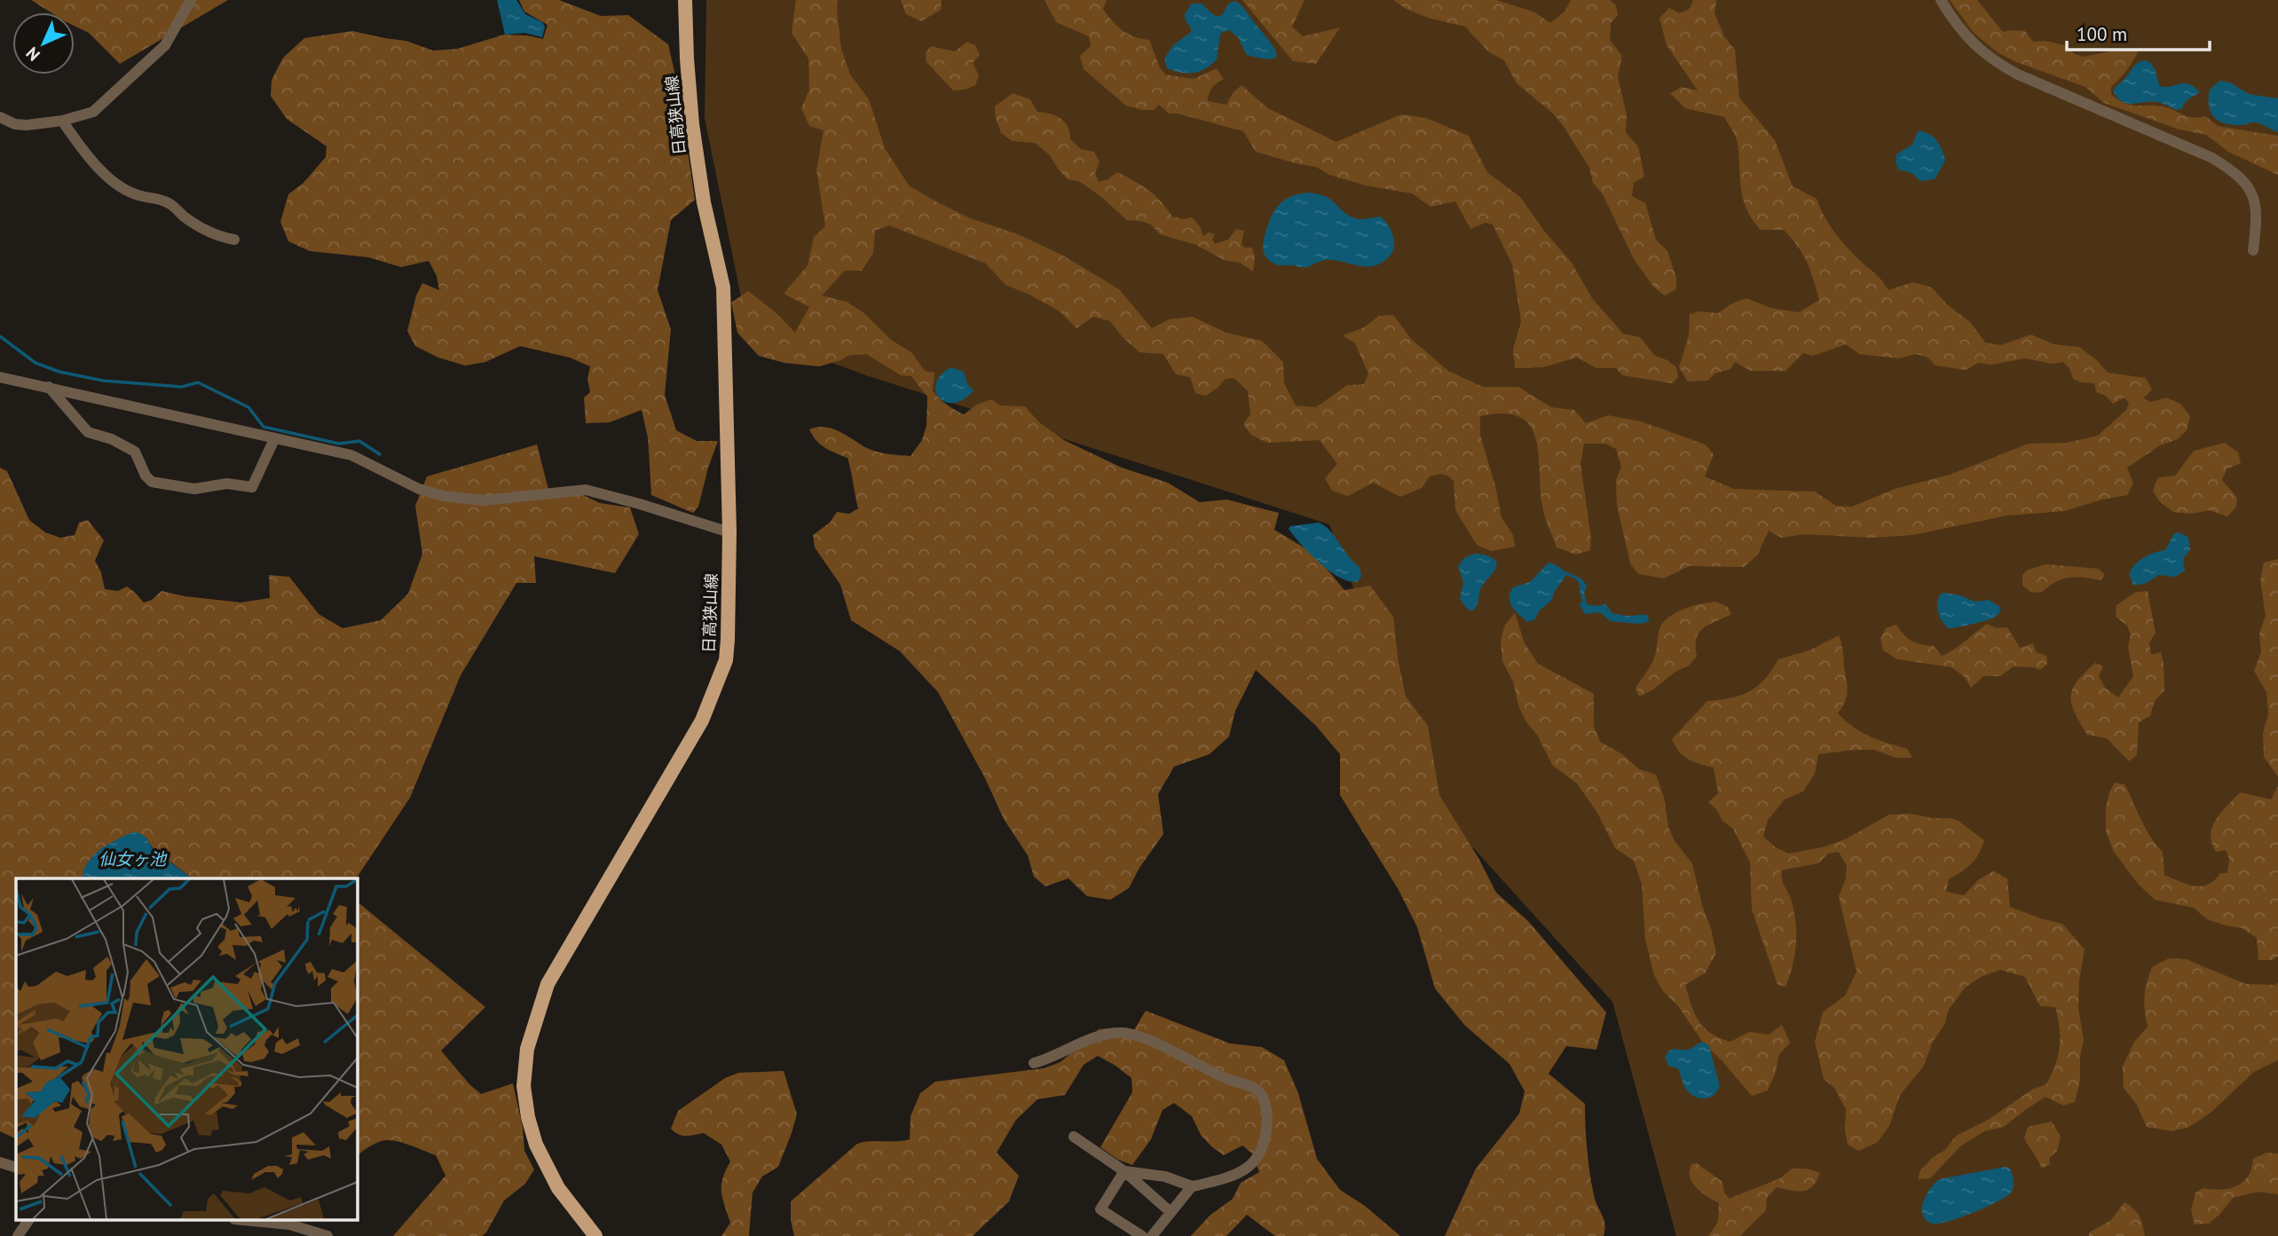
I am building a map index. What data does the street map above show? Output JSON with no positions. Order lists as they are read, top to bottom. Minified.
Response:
{"streets":{"main road":["日高狭山線"]},"water":["仙女ヶ池"],"scale_bar":"100 m","north":"bottom left"}
